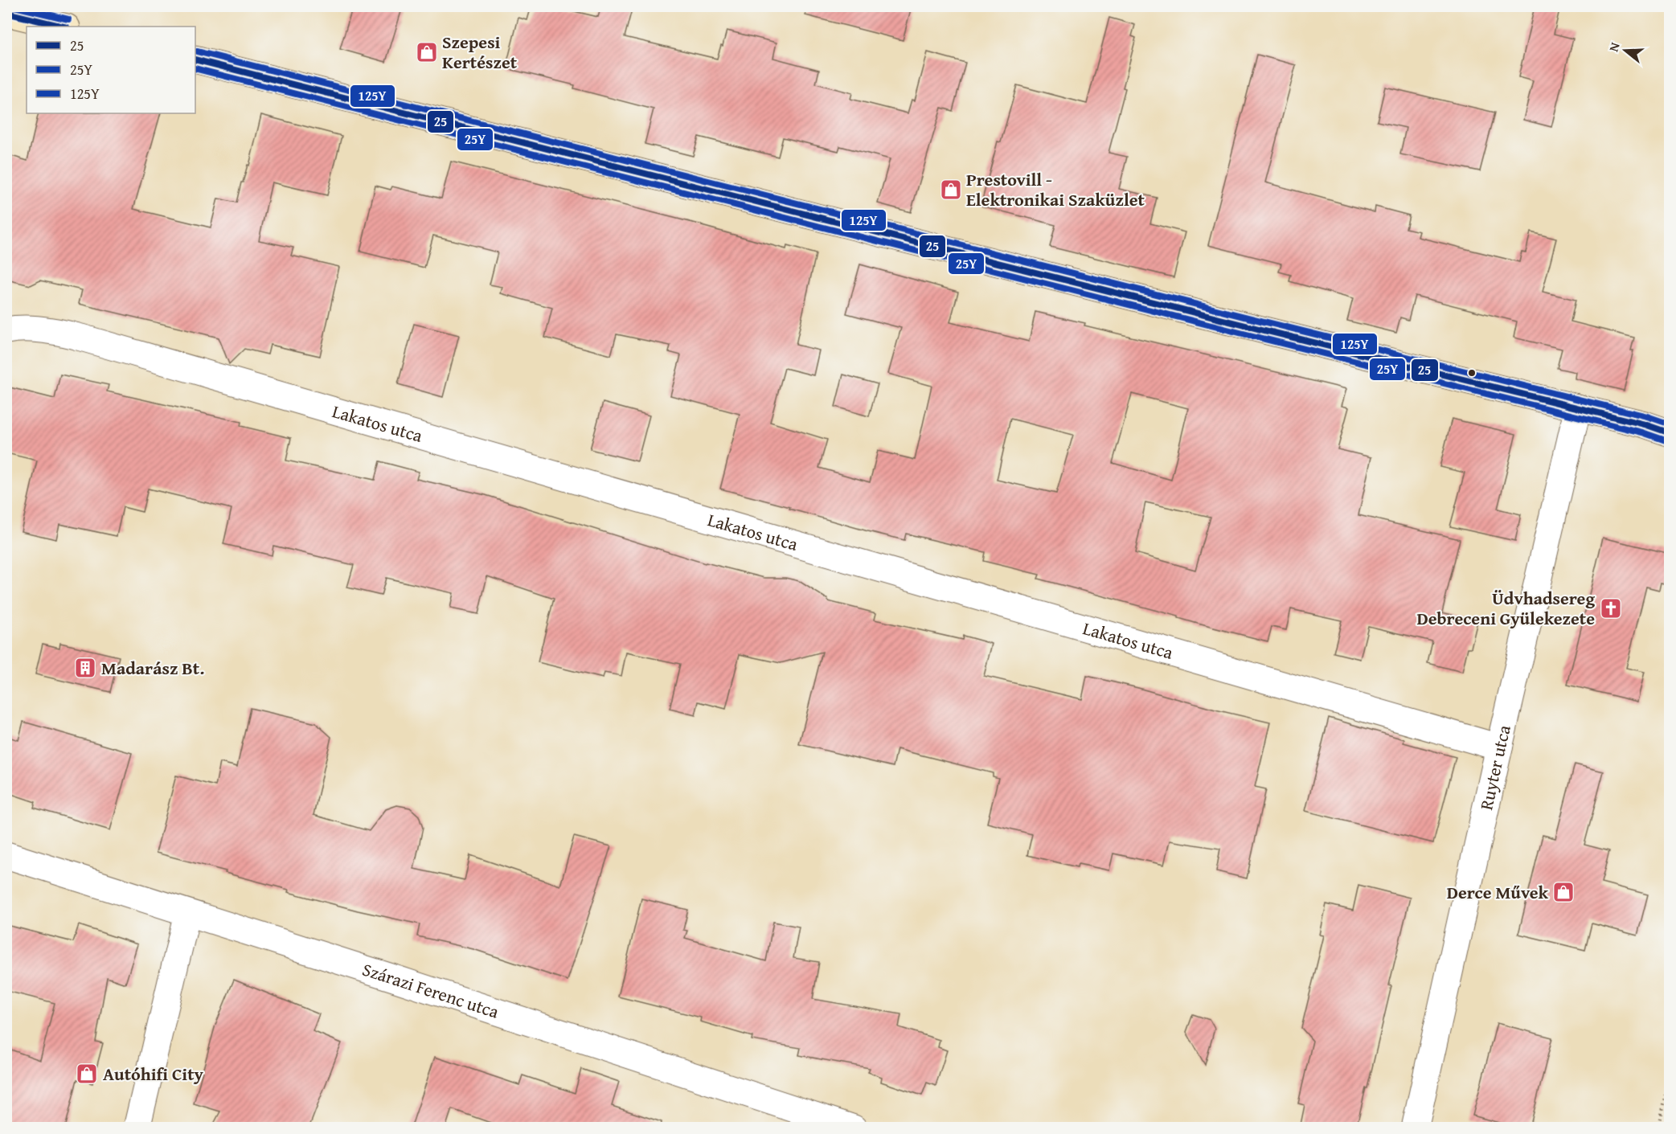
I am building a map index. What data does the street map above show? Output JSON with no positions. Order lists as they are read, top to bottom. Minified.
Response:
{"streets":{"street":["Lakatos utca","Ruyter utca","Szárazi Ferenc utca"]},"crossings":[["Lakatos utca","Ruyter utca"]],"places":{"shop":["Szepesi Kertészet","Prestovill - Elektronikai Szaküzlet","Derce Művek","Autóhifi City"],"church":["Üdvhadsereg Debreceni Gyülekezete"],"building":["Madarász Bt."]},"lines":["transit line 125Y","transit line 25","transit line 25Y"],"legend":["25","25Y","125Y"],"north":"left"}
